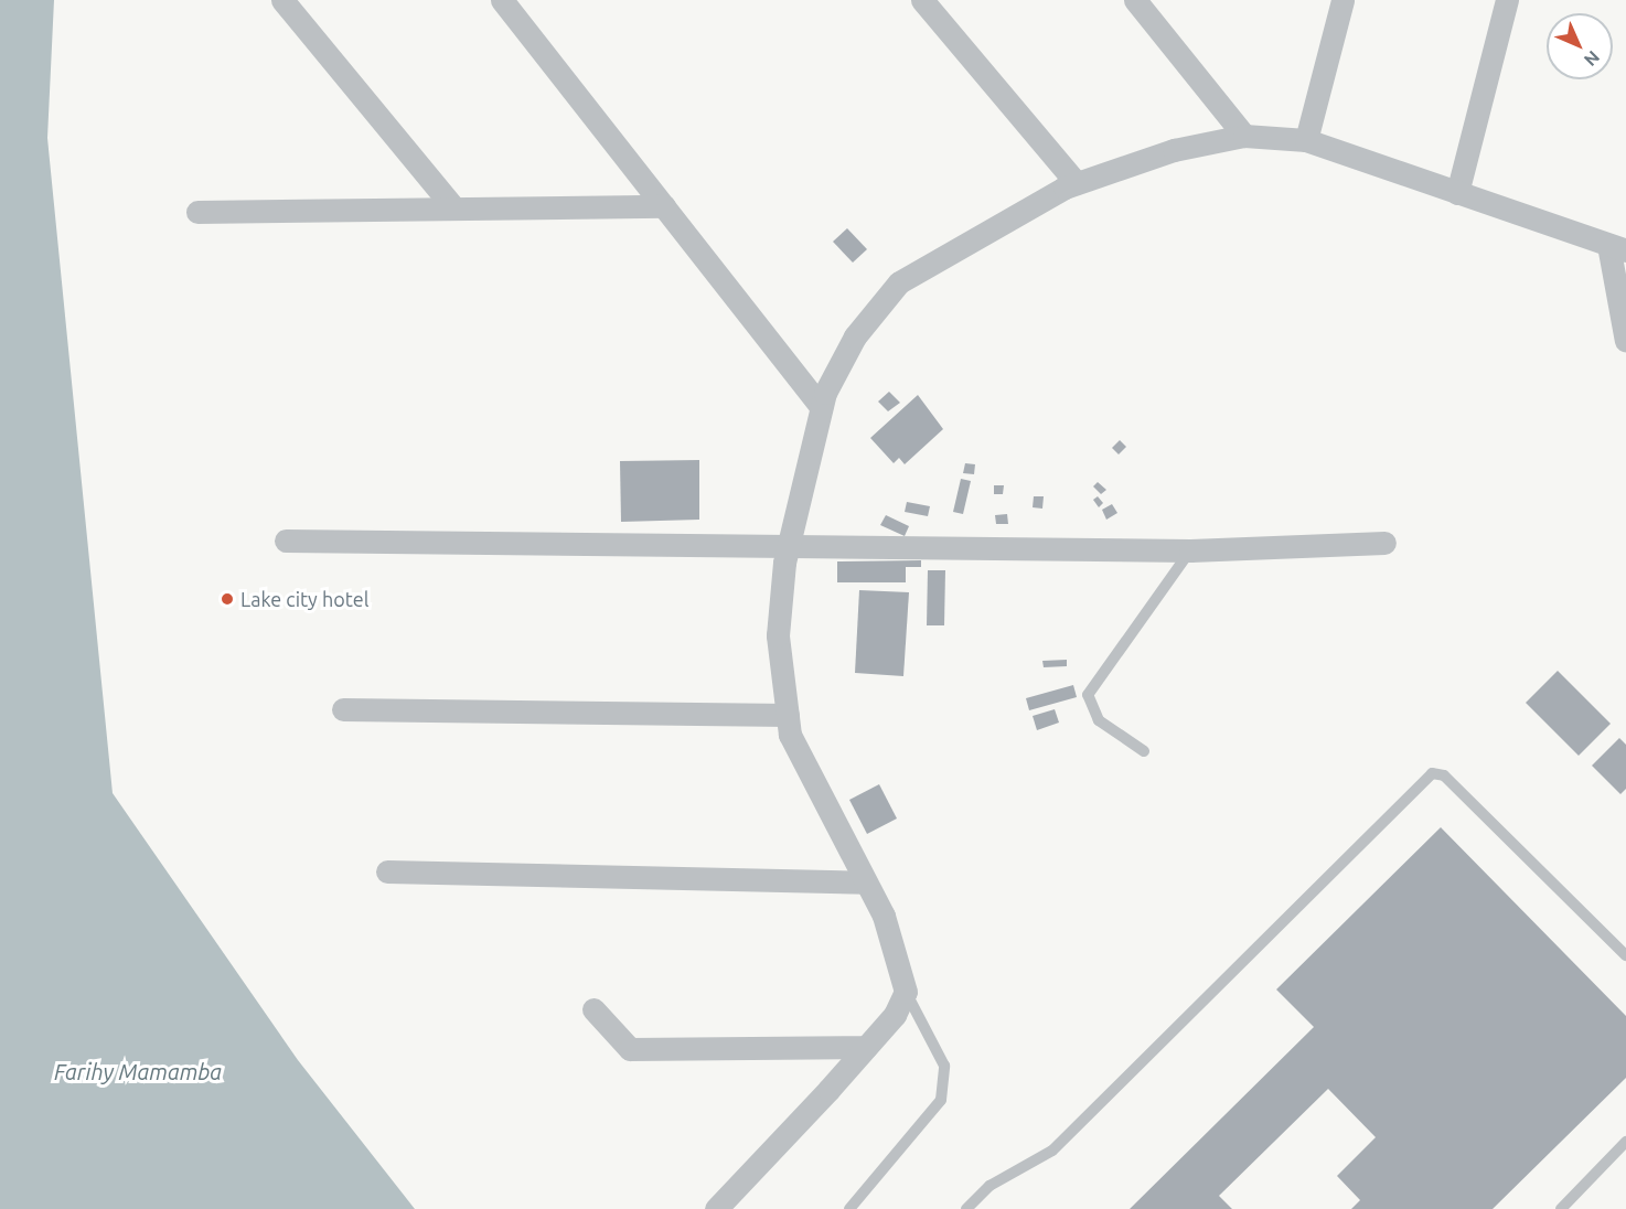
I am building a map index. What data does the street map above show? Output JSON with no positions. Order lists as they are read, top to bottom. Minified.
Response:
{"water":["Farihy Mamamba"],"places":["Lake city hotel"],"north":"bottom right"}
